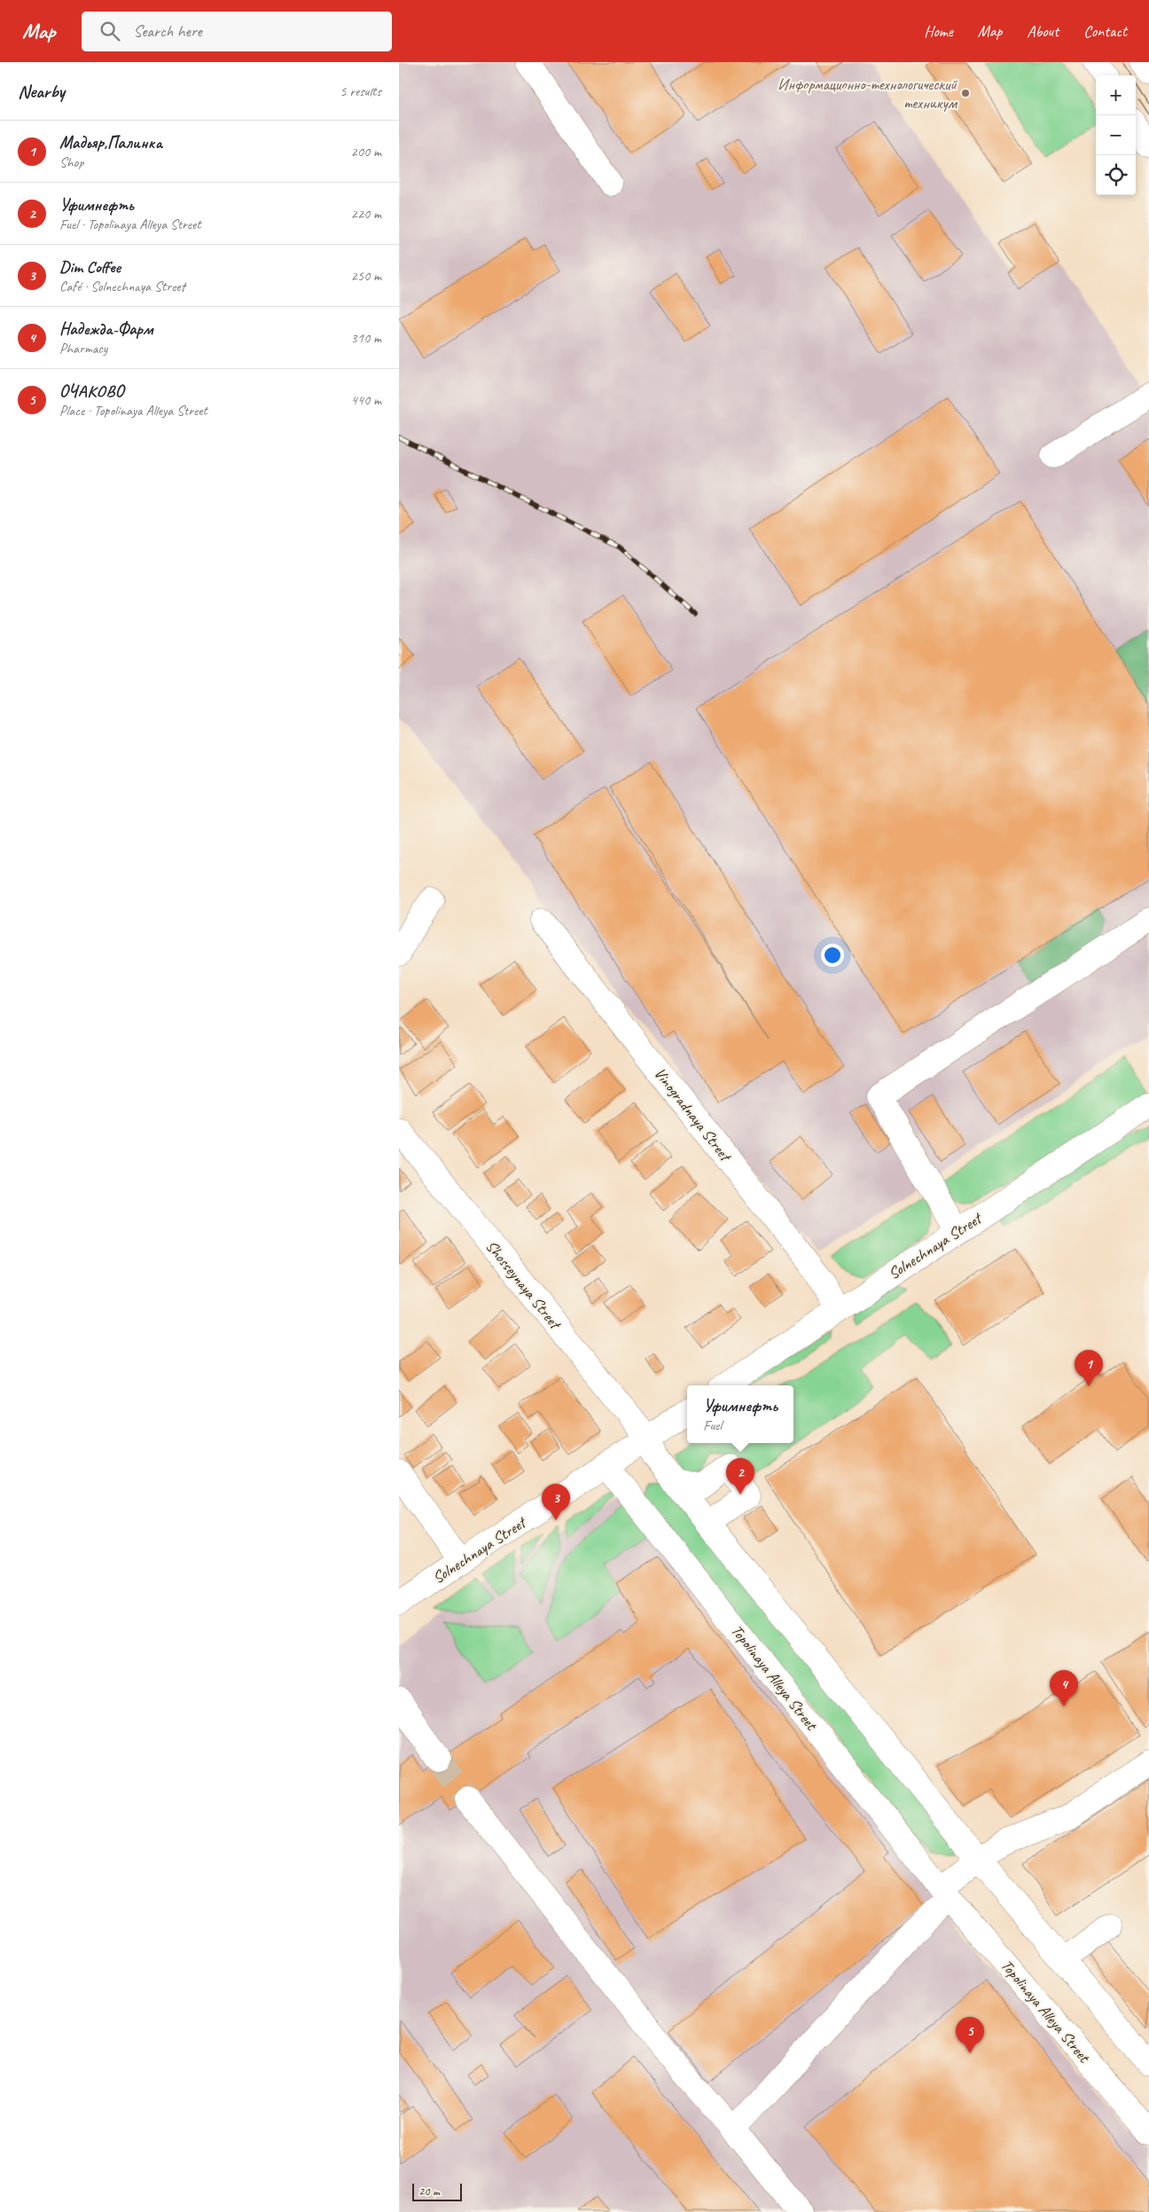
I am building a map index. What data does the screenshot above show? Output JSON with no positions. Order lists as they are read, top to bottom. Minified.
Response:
{"streets":{"street":["Vinogradnaya Street","Solnechnaya Street","Shosseynaya Street","Topolinaya Alleya Street"]},"crossings":[["Vinogradnaya Street","Solnechnaya Street"],["Solnechnaya Street","Shosseynaya Street"],["Solnechnaya Street","Topolinaya Alleya Street"]],"places":["Информационно-технологический техникум"],"scale_bar":"20 m","page":{"header":"Map","search":"Search here","nav":["Home","Map","About","Contact"],"heading":["Nearby","5 results"],"map_buttons":["+","−"],"list":[{"mark":"1","name":"Мадьяр,Палинка","note":"Shop","value":"200 m"},{"mark":"2","name":"Уфимнефть","note":"Fuel · Topolinaya Alleya Street","value":"220 m"},{"mark":"3","name":"Dim Coffee","note":"Café · Solnechnaya Street","value":"250 m"},{"mark":"4","name":"Надежда-Фарм","note":"Pharmacy","value":"310 m"},{"mark":"5","name":"ОЧАКОВО","note":"Place · Topolinaya Alleya Street","value":"440 m"}],"pins":["1","2","3","4","5"],"popup":["Уфимнефть","Fuel"],"scale":"20 m"}}
